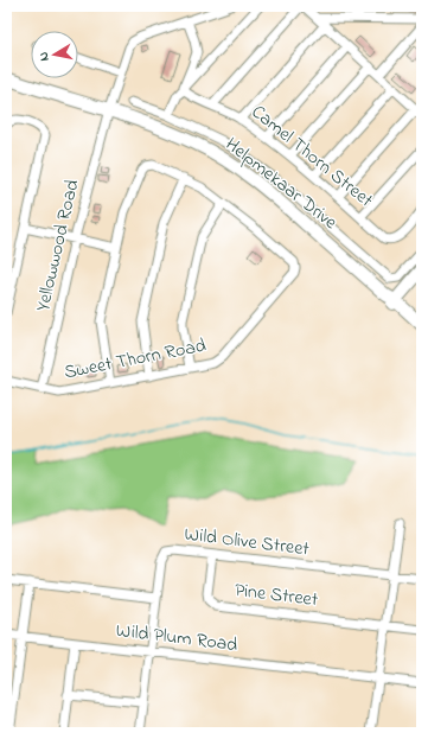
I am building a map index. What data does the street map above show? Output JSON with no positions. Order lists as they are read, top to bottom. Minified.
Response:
{"streets":{"street":["Camel Thorn Street","Helpmekaar Drive","Yellowwood Road","Sweet Thorn Road","Wild Olive Street","Pine Street","Wild Plum Road"]},"crossings":[["Helpmekaar Drive","Yellowwood Road"],["Yellowwood Road","Sweet Thorn Road"],["Wild Olive Street","Pine Street"],["Wild Olive Street","Wild Plum Road"]],"north":"left"}
